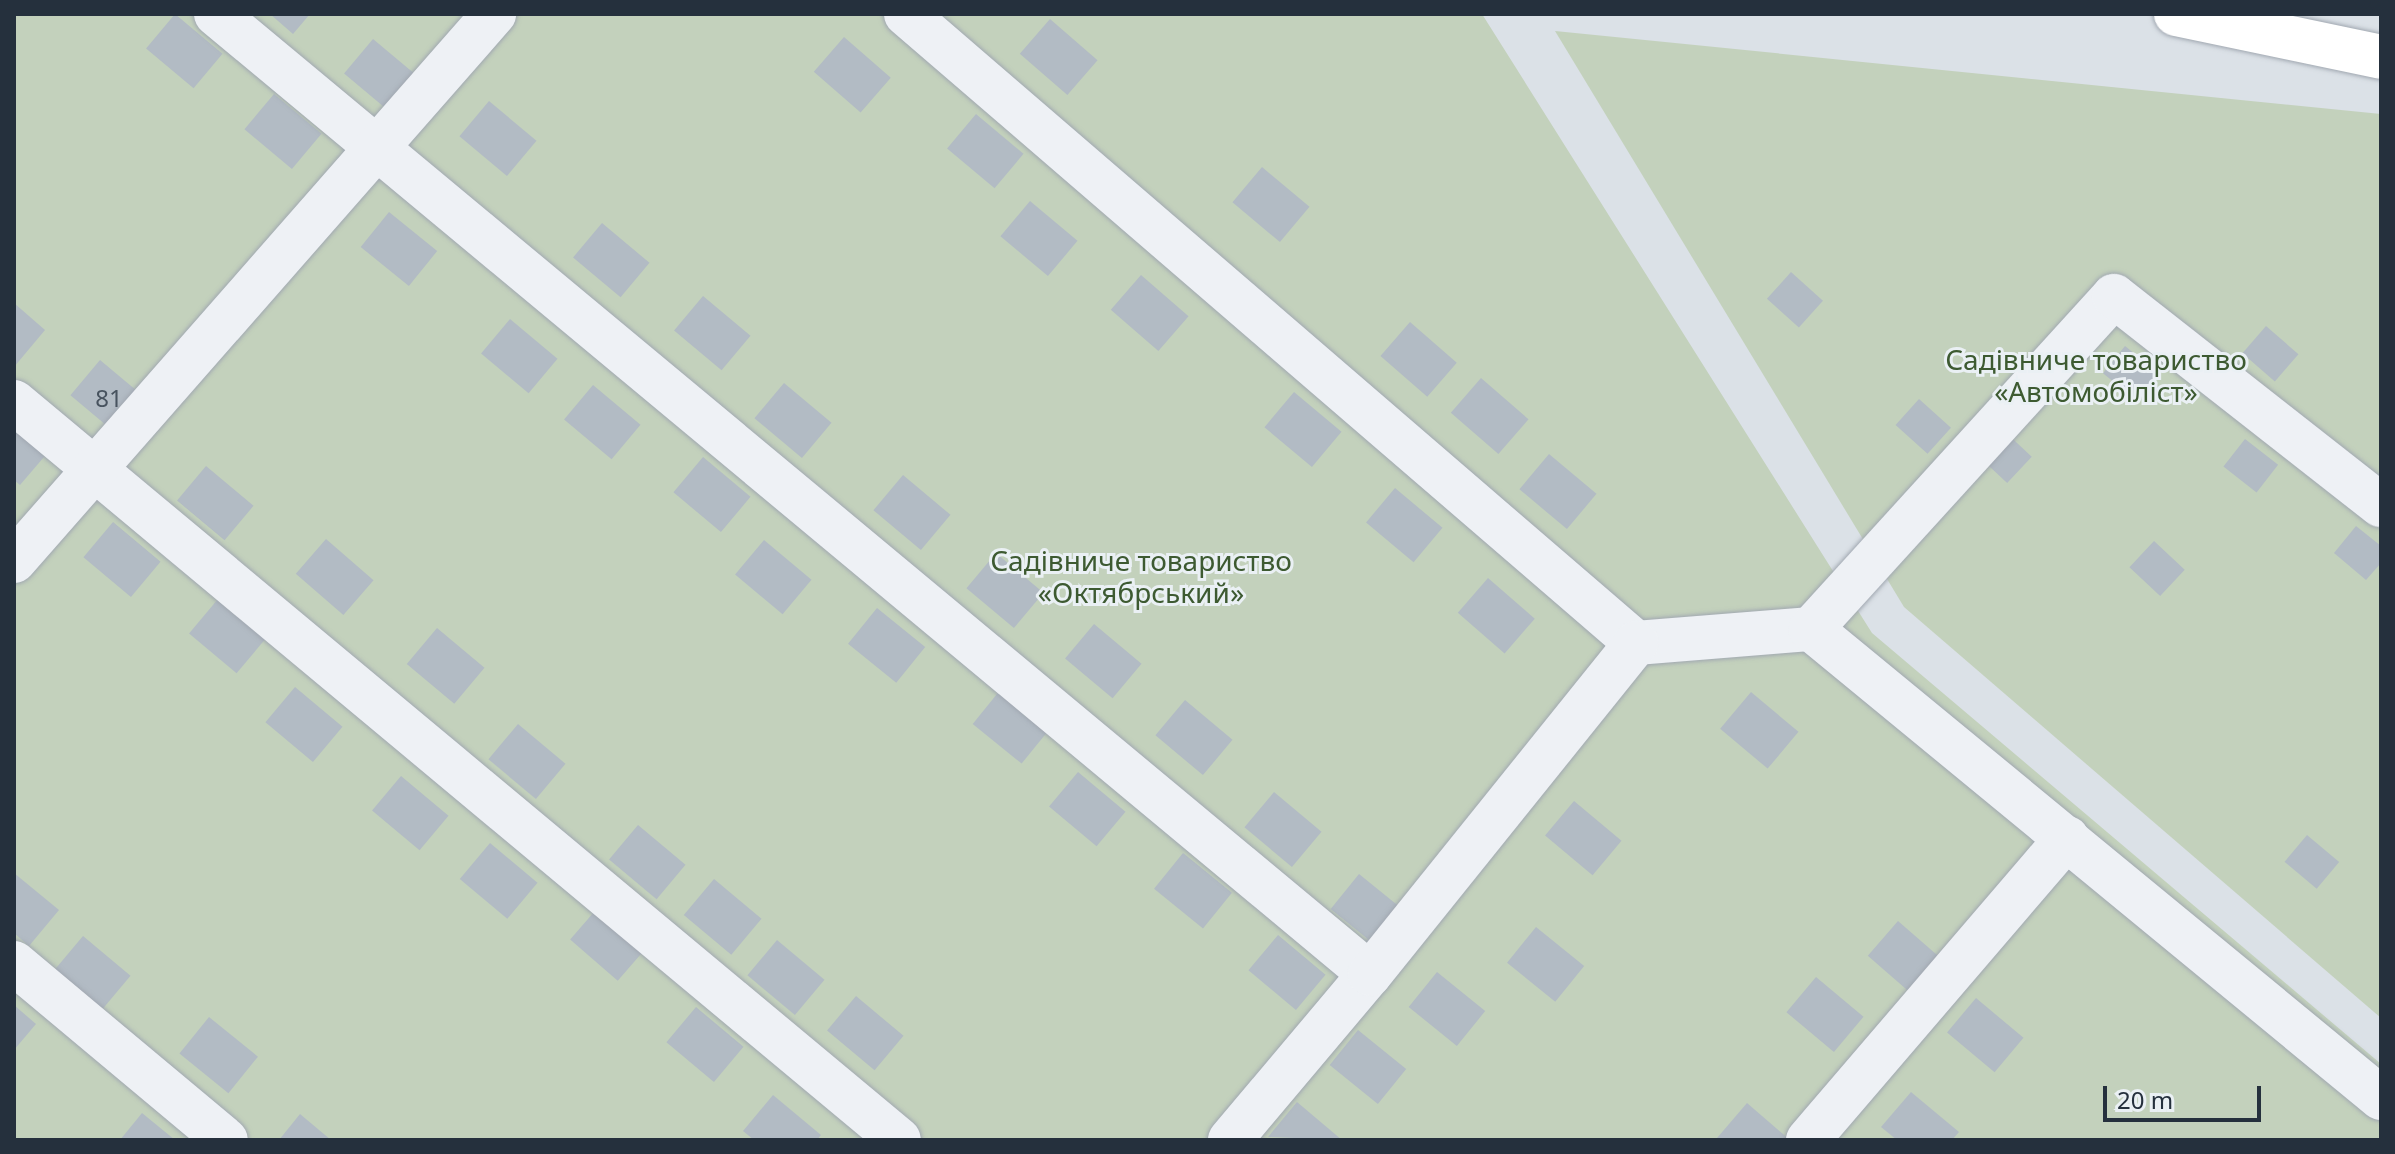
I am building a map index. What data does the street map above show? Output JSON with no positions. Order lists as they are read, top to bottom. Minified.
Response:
{"parks":["Садівниче товариство «Автомобіліст»","Садівниче товариство «Октябрський»"],"house_numbers":["81"],"scale_bar":"20 m"}
